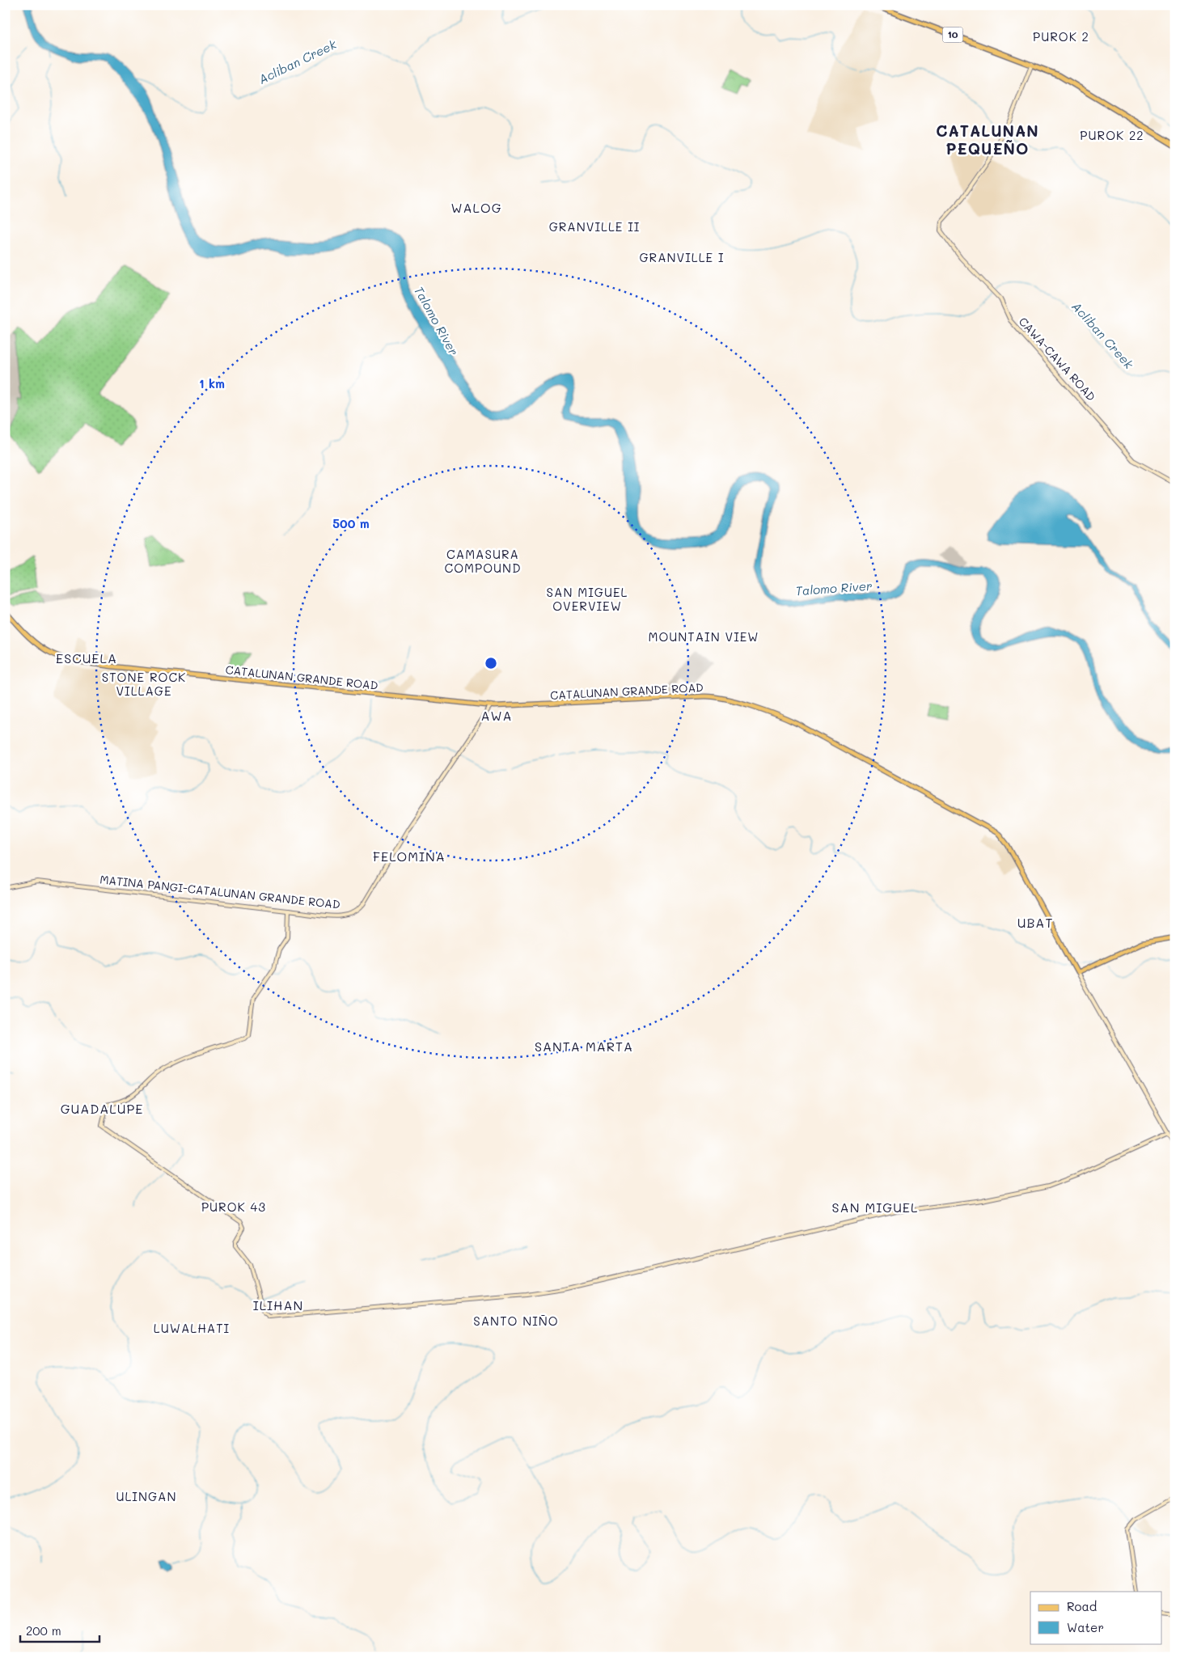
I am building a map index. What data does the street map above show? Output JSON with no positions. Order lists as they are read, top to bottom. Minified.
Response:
{"streets":{"highway":["10"],"main road":["CATALUNAN GRANDE ROAD"],"street":["CAWA-CAWA ROAD","MATINA PANGI-CATALUNAN GRANDE ROAD"]},"crossings":[["10","CAWA-CAWA ROAD"],["CATALUNAN GRANDE ROAD","MATINA PANGI-CATALUNAN GRANDE ROAD"]],"districts":["PUROK 2","CATALUNAN PEQUEÑO","PUROK 22","WALOG","GRANVILLE II","GRANVILLE I","CAMASURA COMPOUND","SAN MIGUEL OVERVIEW","MOUNTAIN VIEW","ESCUELA","STONE ROCK VILLAGE","AWA","FELOMINA","UBAT","SANTA MARTA","GUADALUPE","PUROK 43","SAN MIGUEL","ILIHAN","SANTO NIÑO","LUWALHATI","ULINGAN"],"water":["Acliban Creek","Talomo River"],"legend":["Road","Water"],"scale_bar":"200 m","rings":["1 km","500 m"]}
